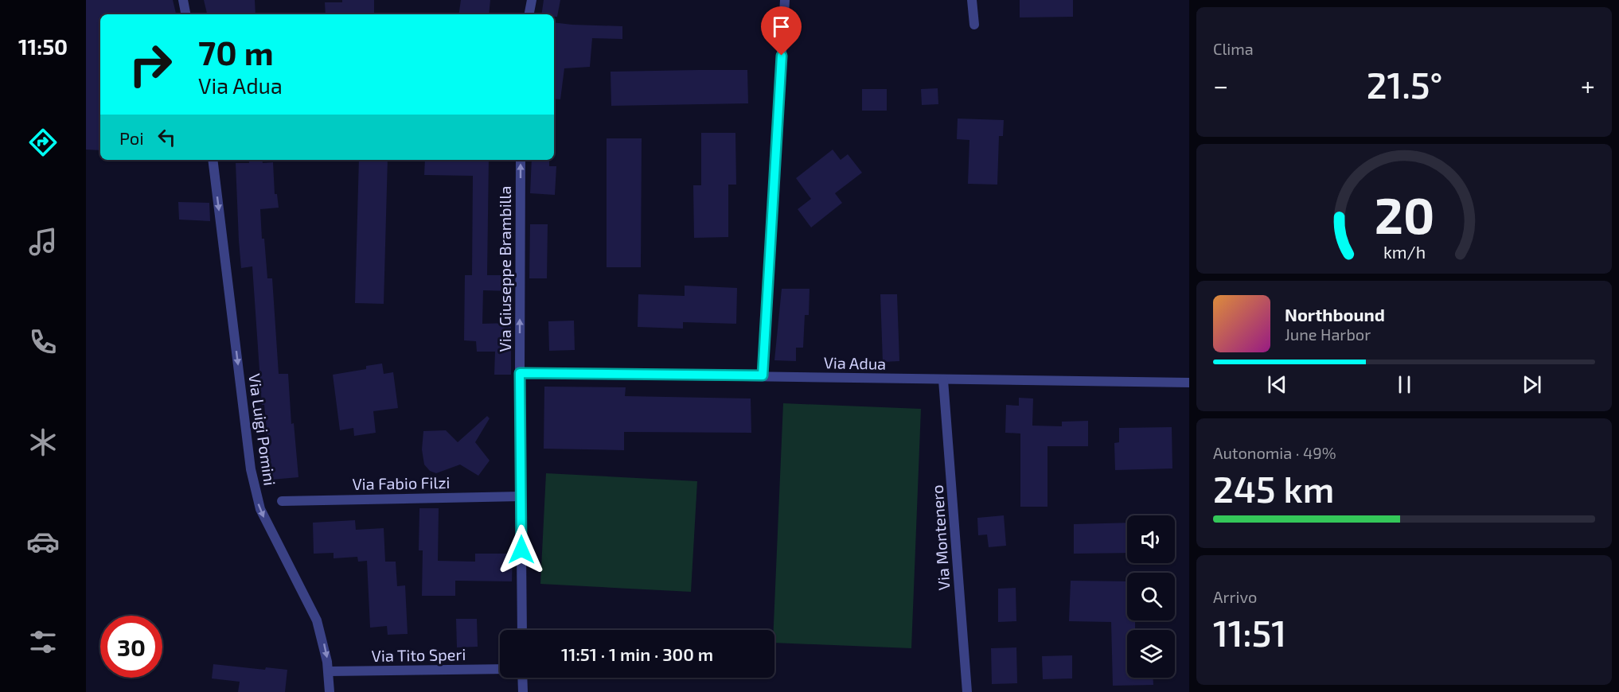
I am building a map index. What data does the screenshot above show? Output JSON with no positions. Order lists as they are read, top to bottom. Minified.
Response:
{"streets":{"street":["Via Giuseppe Brambilla","Via Adua","Via Luigi Pomini","Via Fabio Filzi","Via Montenero","Via Tito Speri"]},"crossings":[["Via Giuseppe Brambilla","Via Adua"],["Via Giuseppe Brambilla","Via Fabio Filzi"],["Via Adua","Via Montenero"],["Via Luigi Pomini","Via Tito Speri"]],"one_way":["Via Giuseppe Brambilla","Via Luigi Pomini"],"page":{"tabs":"11:50","tile":["Clima",["Autonomia · 49%","245 km"],["Arrivo","11:51"]],"turn":["70 m","Via Adua"],"heat":["−","21.5°","+"],"then":"Poi","song":["Northbound","June Harbor"],"limit":"30","trip":"11:51 · 1 min · 300 m","gauge":["20","km/h"]}}
